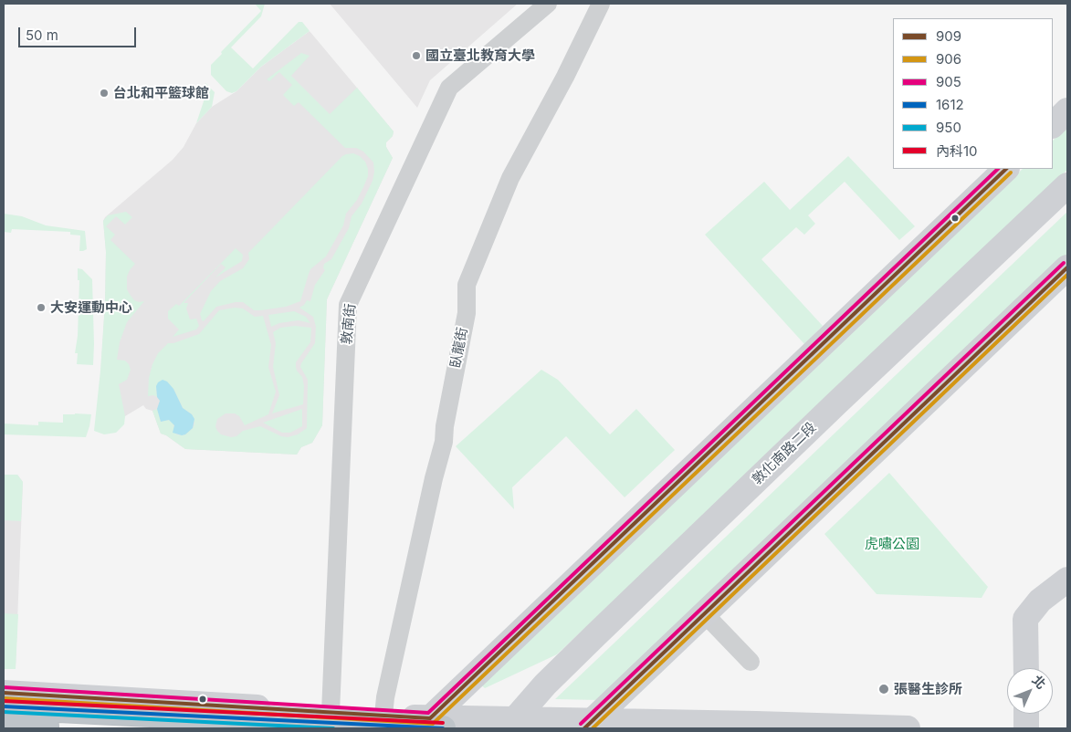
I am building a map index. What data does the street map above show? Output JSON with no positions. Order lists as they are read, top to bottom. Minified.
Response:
{"streets":{"main road":["敦化南路二段"],"street":["敦南街","臥龍街"]},"parks":["虎嘯公園"],"places":["國立臺北教育大學","台北和平籃球館","大安運動中心","張醫生診所"],"lines":["transit line 909","transit line 905","transit line 906","transit line 內科10","transit line 1612","transit line 950"],"legend":["909","906","905","1612","950","內科10"],"scale_bar":"50 m","north":"top right"}
